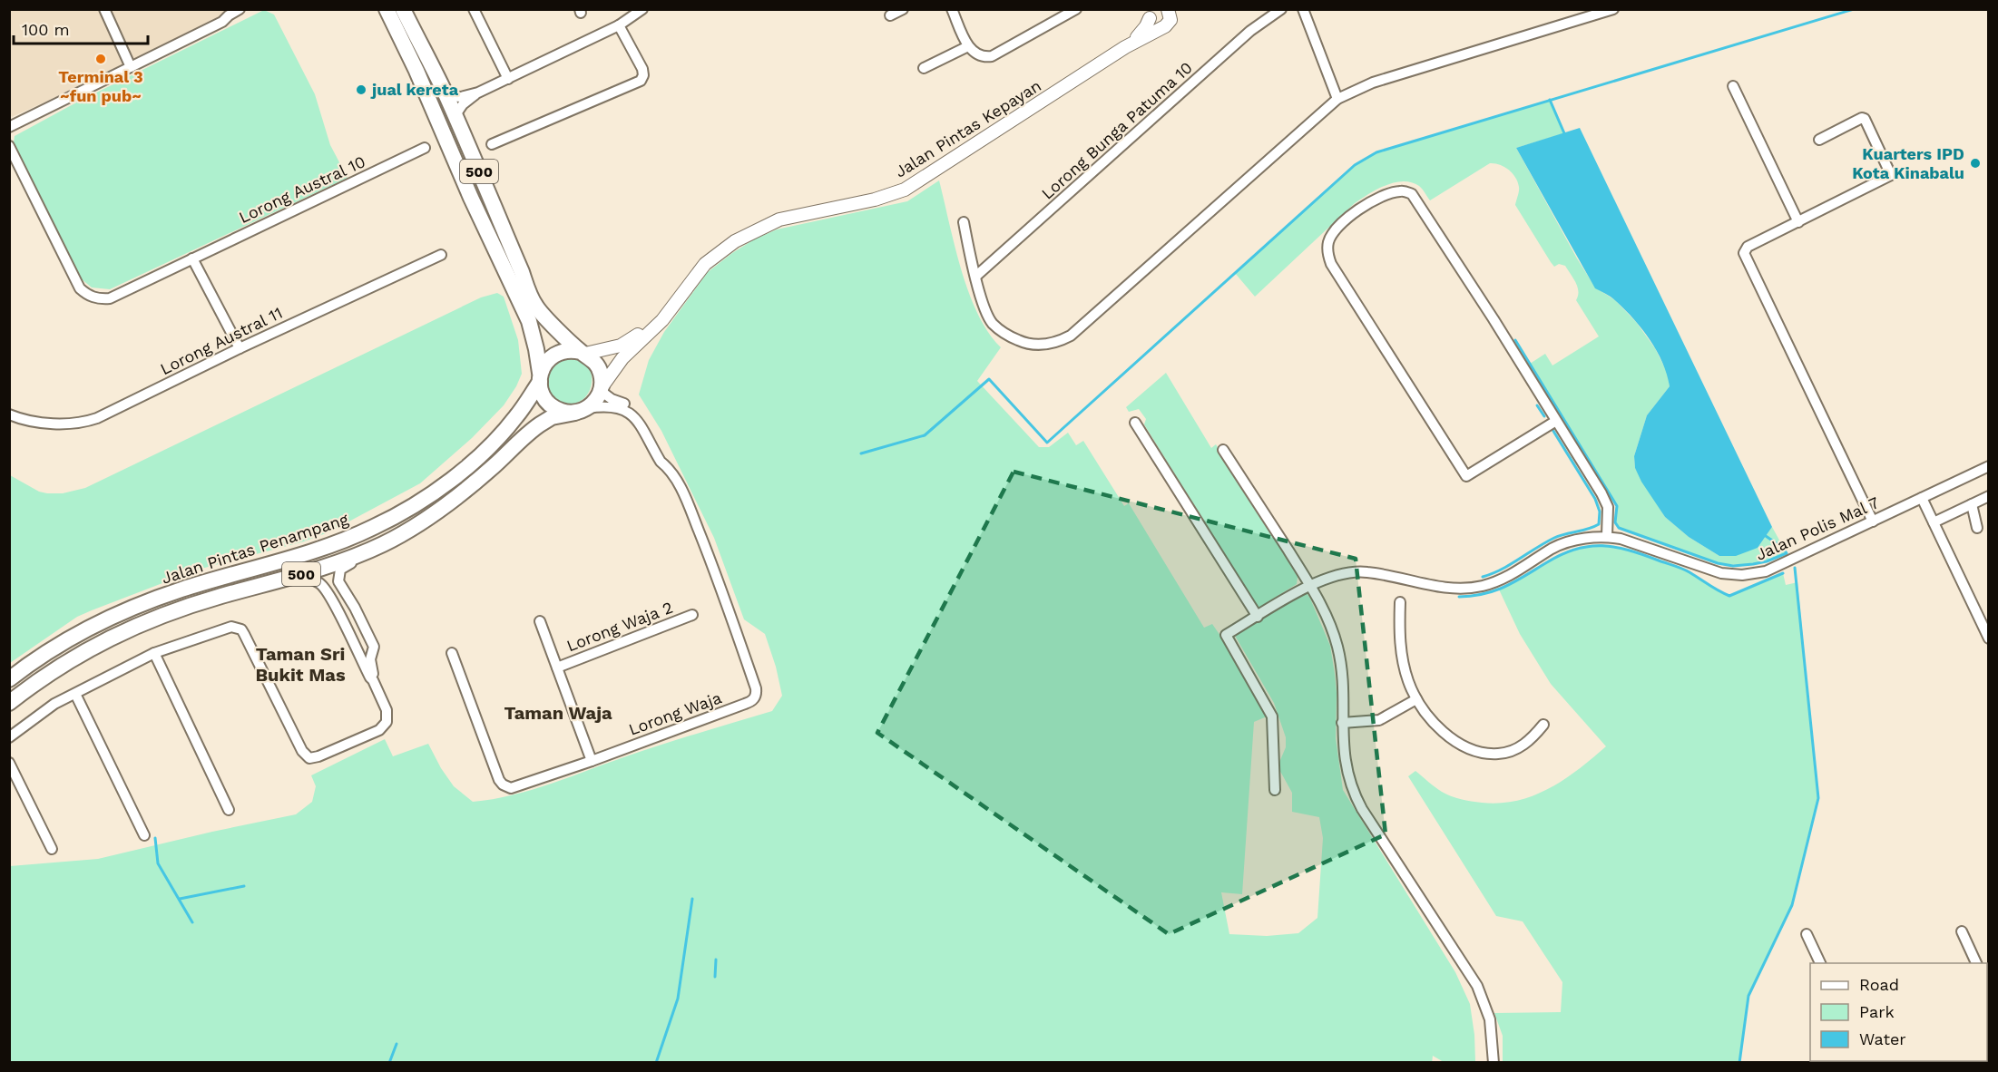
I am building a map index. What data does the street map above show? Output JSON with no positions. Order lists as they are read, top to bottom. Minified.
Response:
{"streets":{"main road":["500","Jalan Pintas Penampang"],"street":["Jalan Pintas Kepayan","Lorong Bunga Patuma 10","Lorong Austral 10","Lorong Austral 11","Jalan Polis Mal 7","Lorong Waja 2","Lorong Waja"]},"crossings":[["Jalan Pintas Kepayan","500"],["Jalan Pintas Kepayan","Jalan Pintas Penampang"],["Jalan Pintas Kepayan","Lorong Waja"],["500","Jalan Pintas Penampang"],["500","Lorong Waja"],["Jalan Pintas Penampang","Lorong Waja"]],"districts":["Taman Sri Bukit Mas","Taman Waja"],"places":["Terminal 3 ~fun pub~","jual kereta","Kuarters IPD Kota Kinabalu"],"legend":["Road","Park","Water"],"scale_bar":"100 m"}
